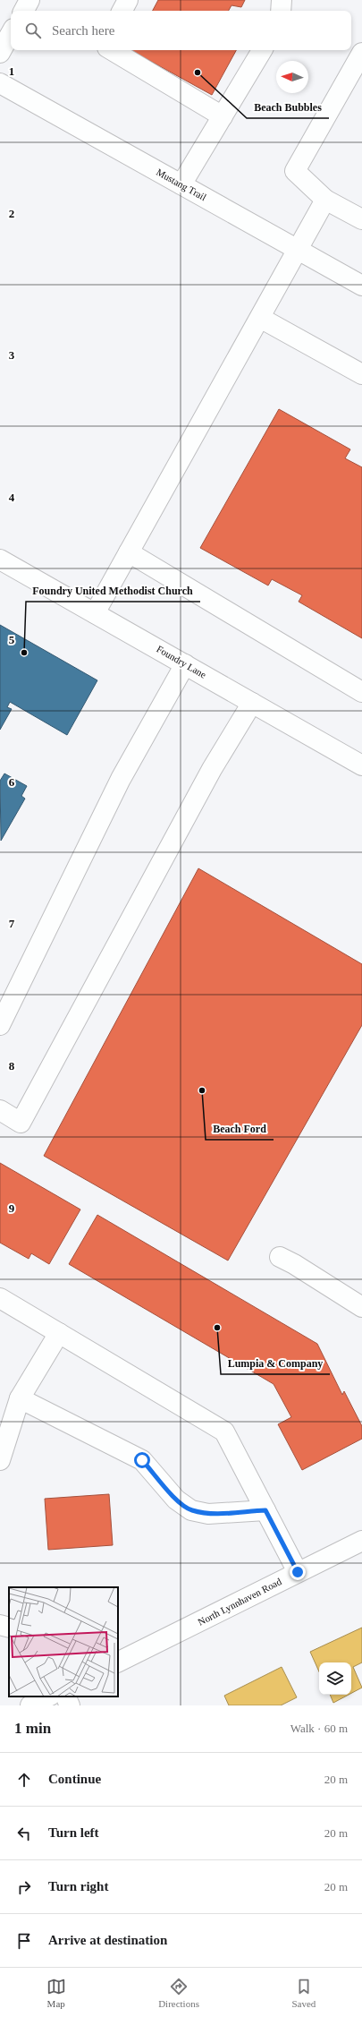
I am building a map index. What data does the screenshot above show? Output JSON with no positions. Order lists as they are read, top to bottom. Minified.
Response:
{"streets":{"street":["Mustang Trail","Foundry Lane","North Lynnhaven Road"]},"places":["Beach Bubbles","Foundry United Methodist Church","Beach Ford","Lumpia & Company"],"north":"left","page":{"search":"Search here","heading":["1 min","Walk · 60 m"],"list":[["Continue","20 m"],["Turn left","20 m"],["Turn right","20 m"],"Arrive at destination"],"nav":["Map","Directions","Saved"]},"grid":{"rows":["1","2","3","4","5","6","7","8","9"]}}
